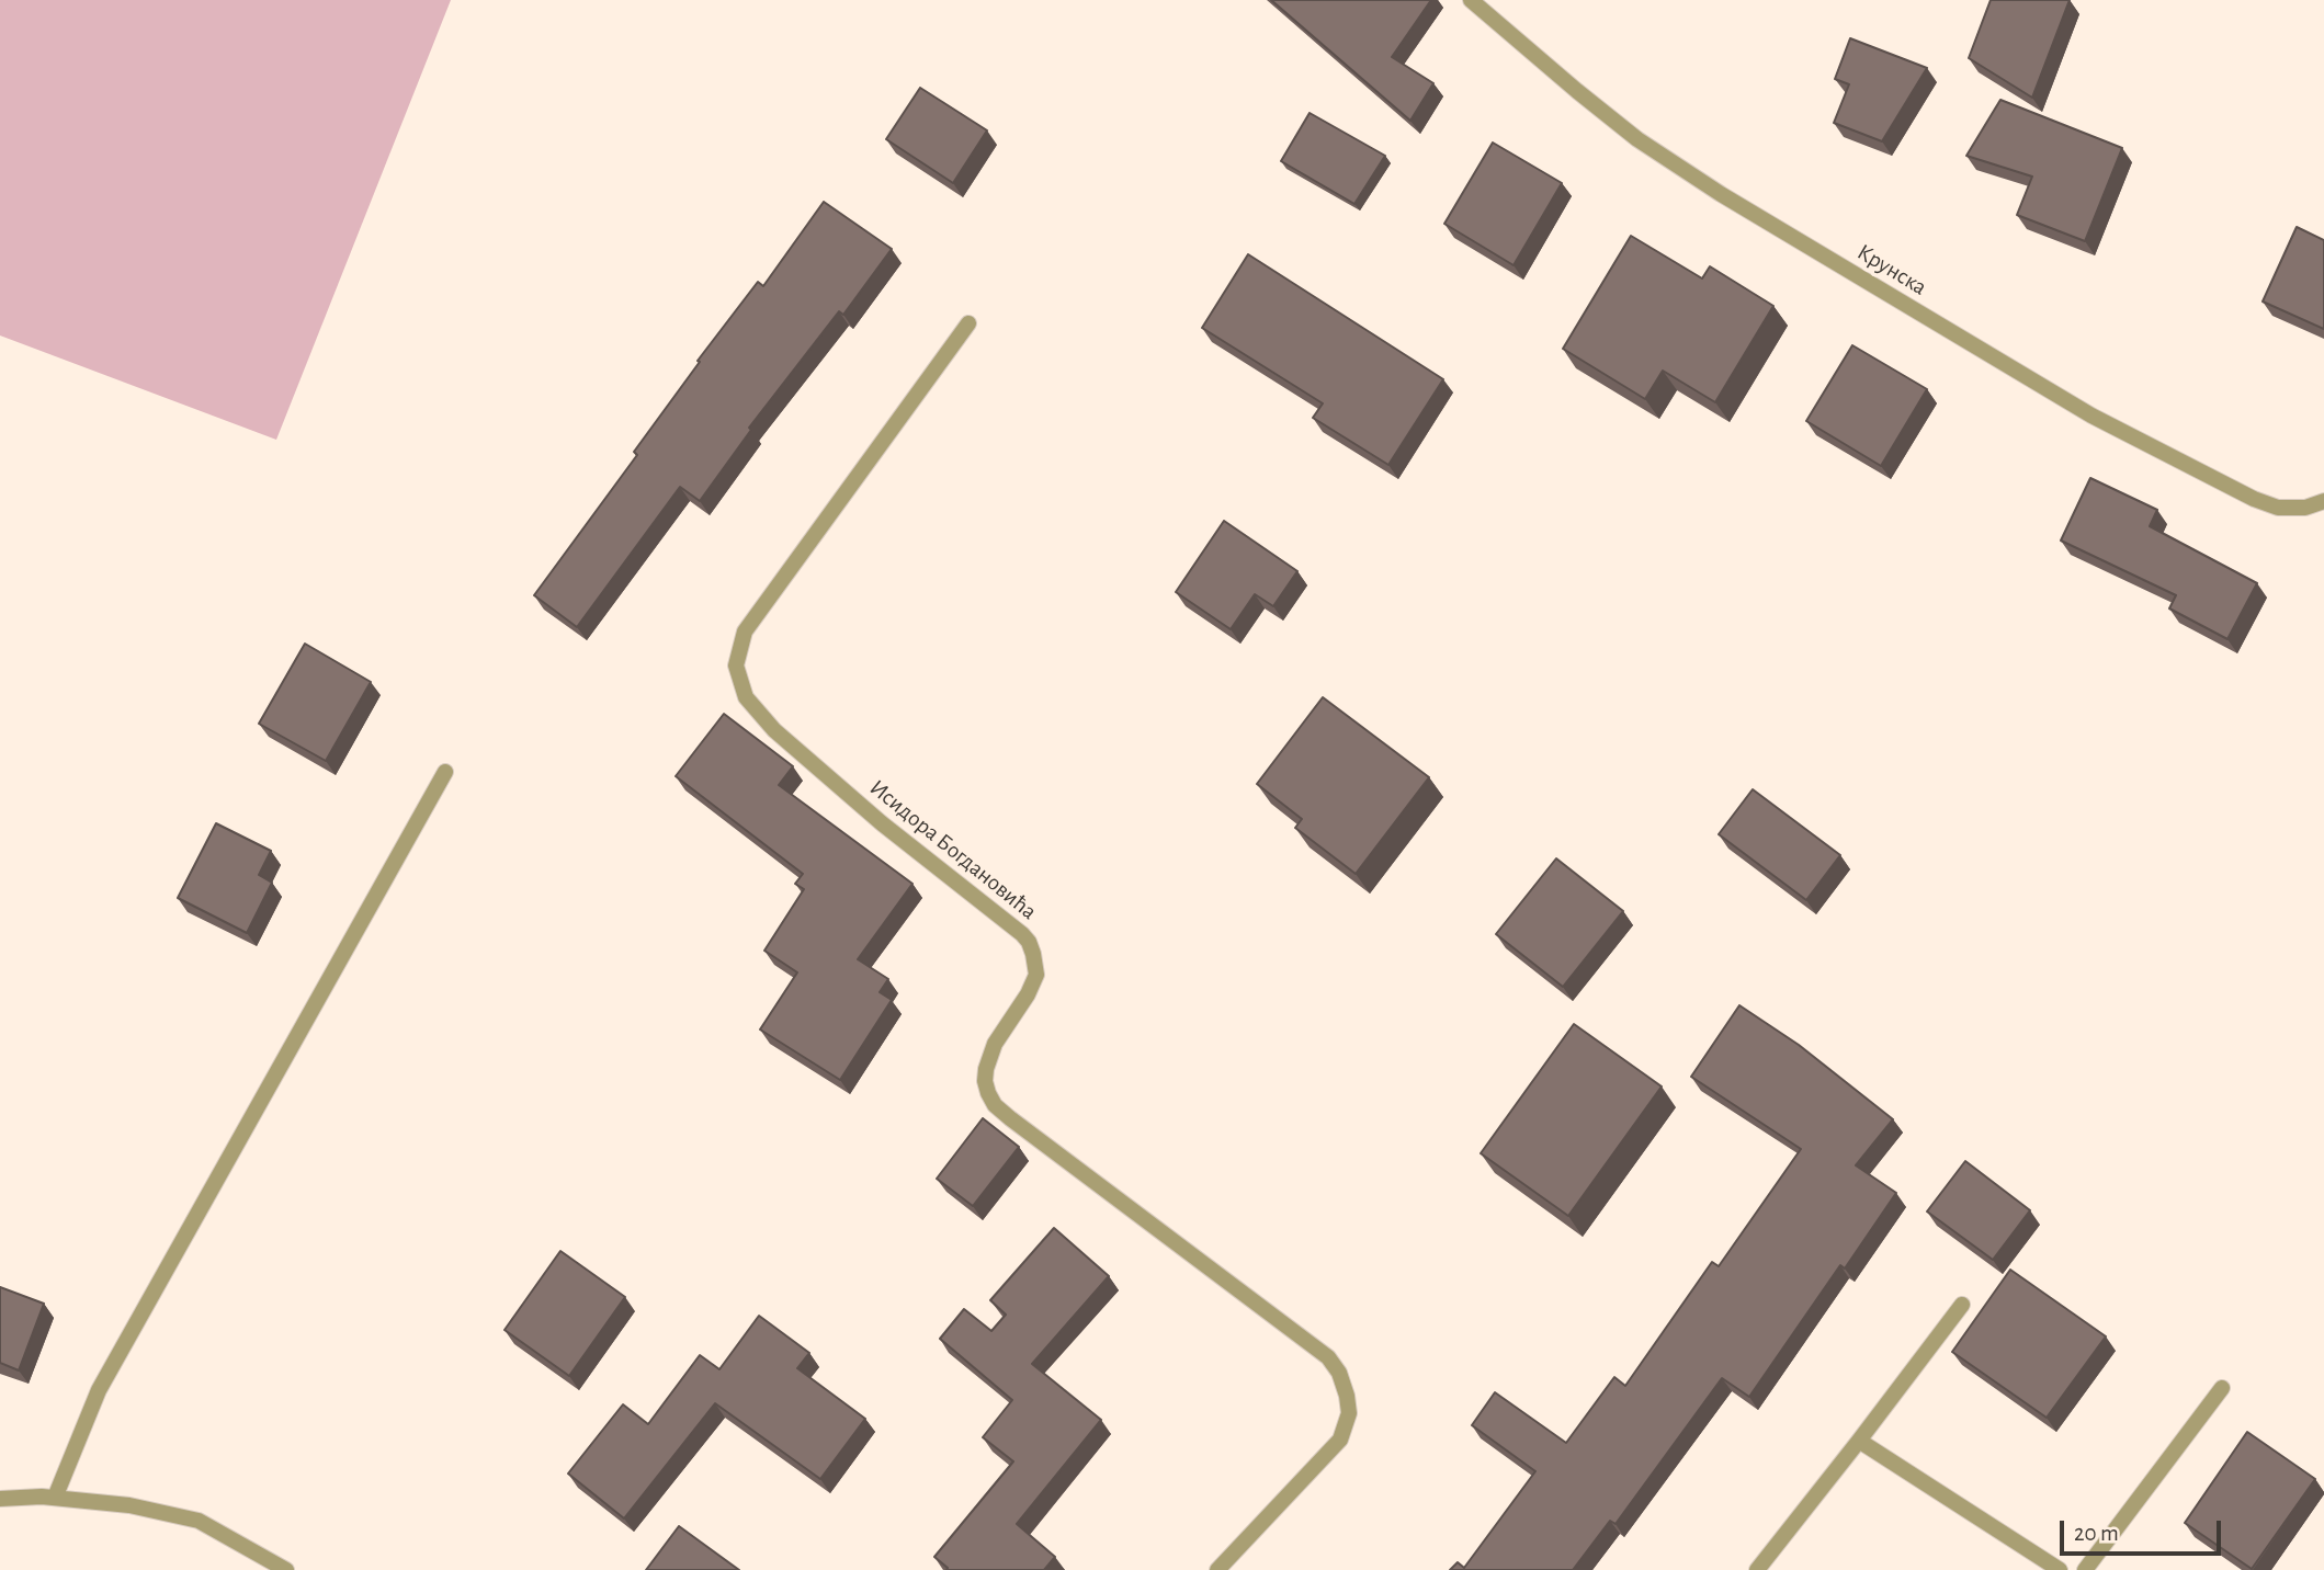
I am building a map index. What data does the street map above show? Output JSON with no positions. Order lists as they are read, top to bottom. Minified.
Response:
{"streets":{"street":["Крунска","Исидора Богдановића"]},"scale_bar":"20 m"}
